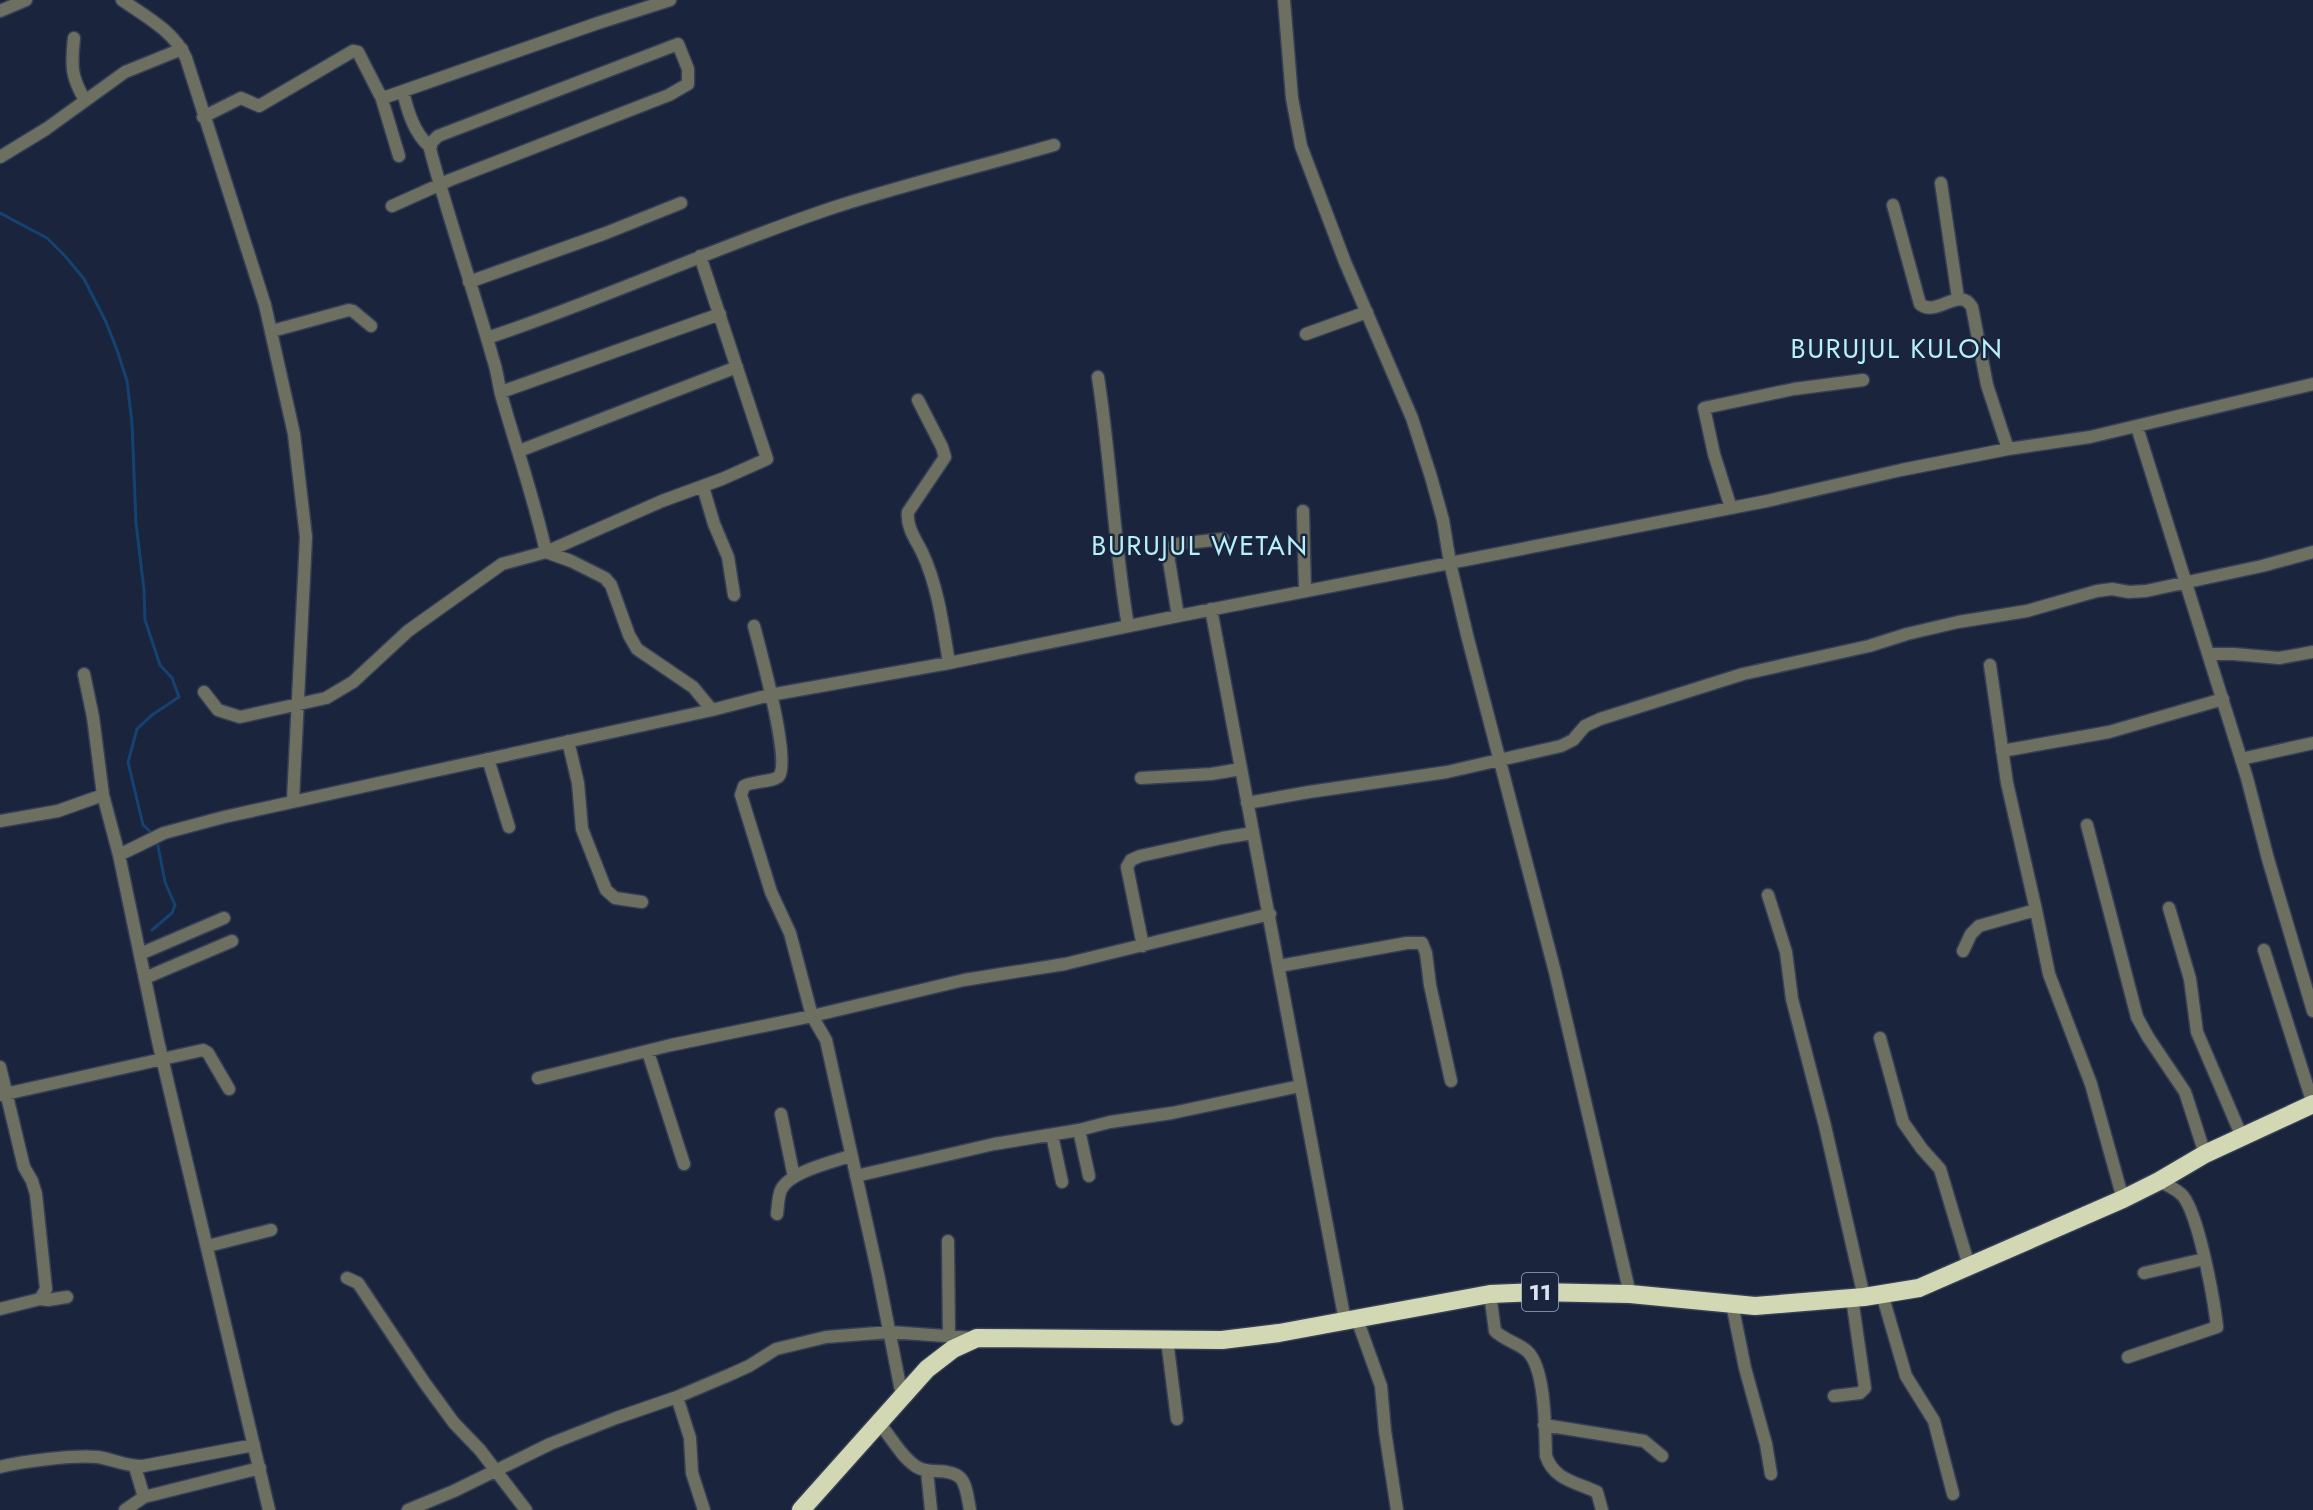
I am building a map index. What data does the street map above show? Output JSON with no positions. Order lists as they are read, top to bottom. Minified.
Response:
{"streets":{"highway":["11"]},"districts":["BURUJUL KULON","BURUJUL WETAN"]}
